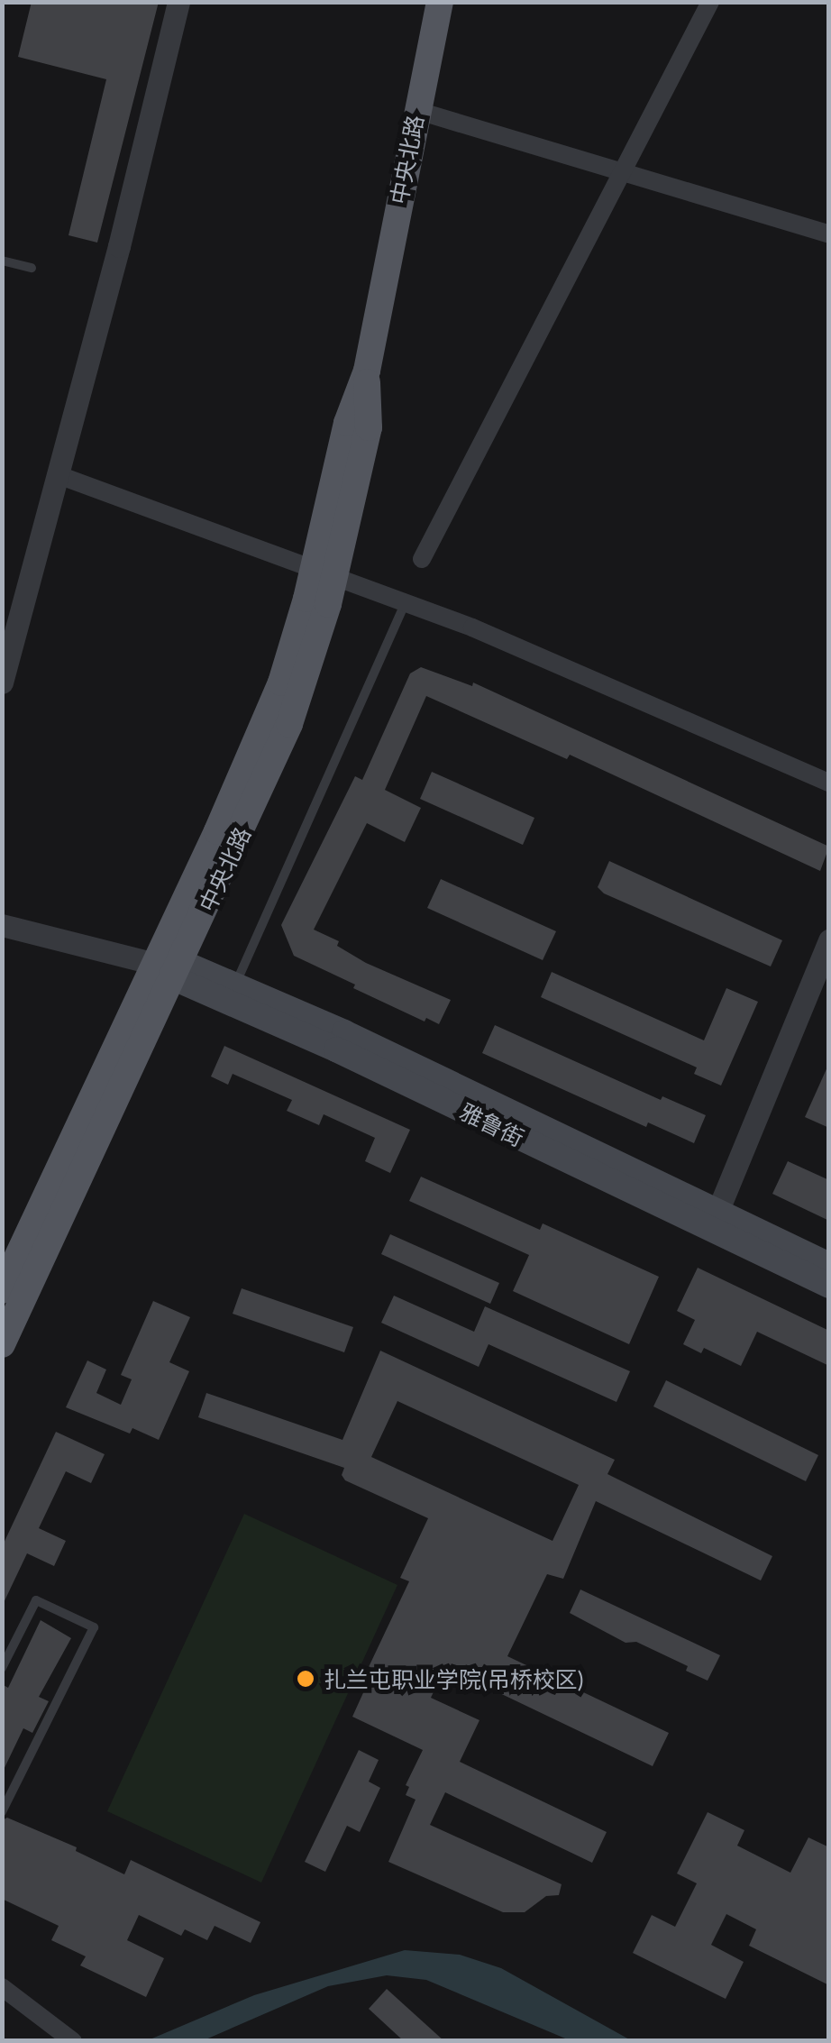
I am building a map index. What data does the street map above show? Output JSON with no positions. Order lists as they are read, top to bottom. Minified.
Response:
{"streets":{"main road":["中央北路","雅鲁街"]},"crossings":[["中央北路","雅鲁街"]],"places":["扎兰屯职业学院(吊桥校区)"]}
